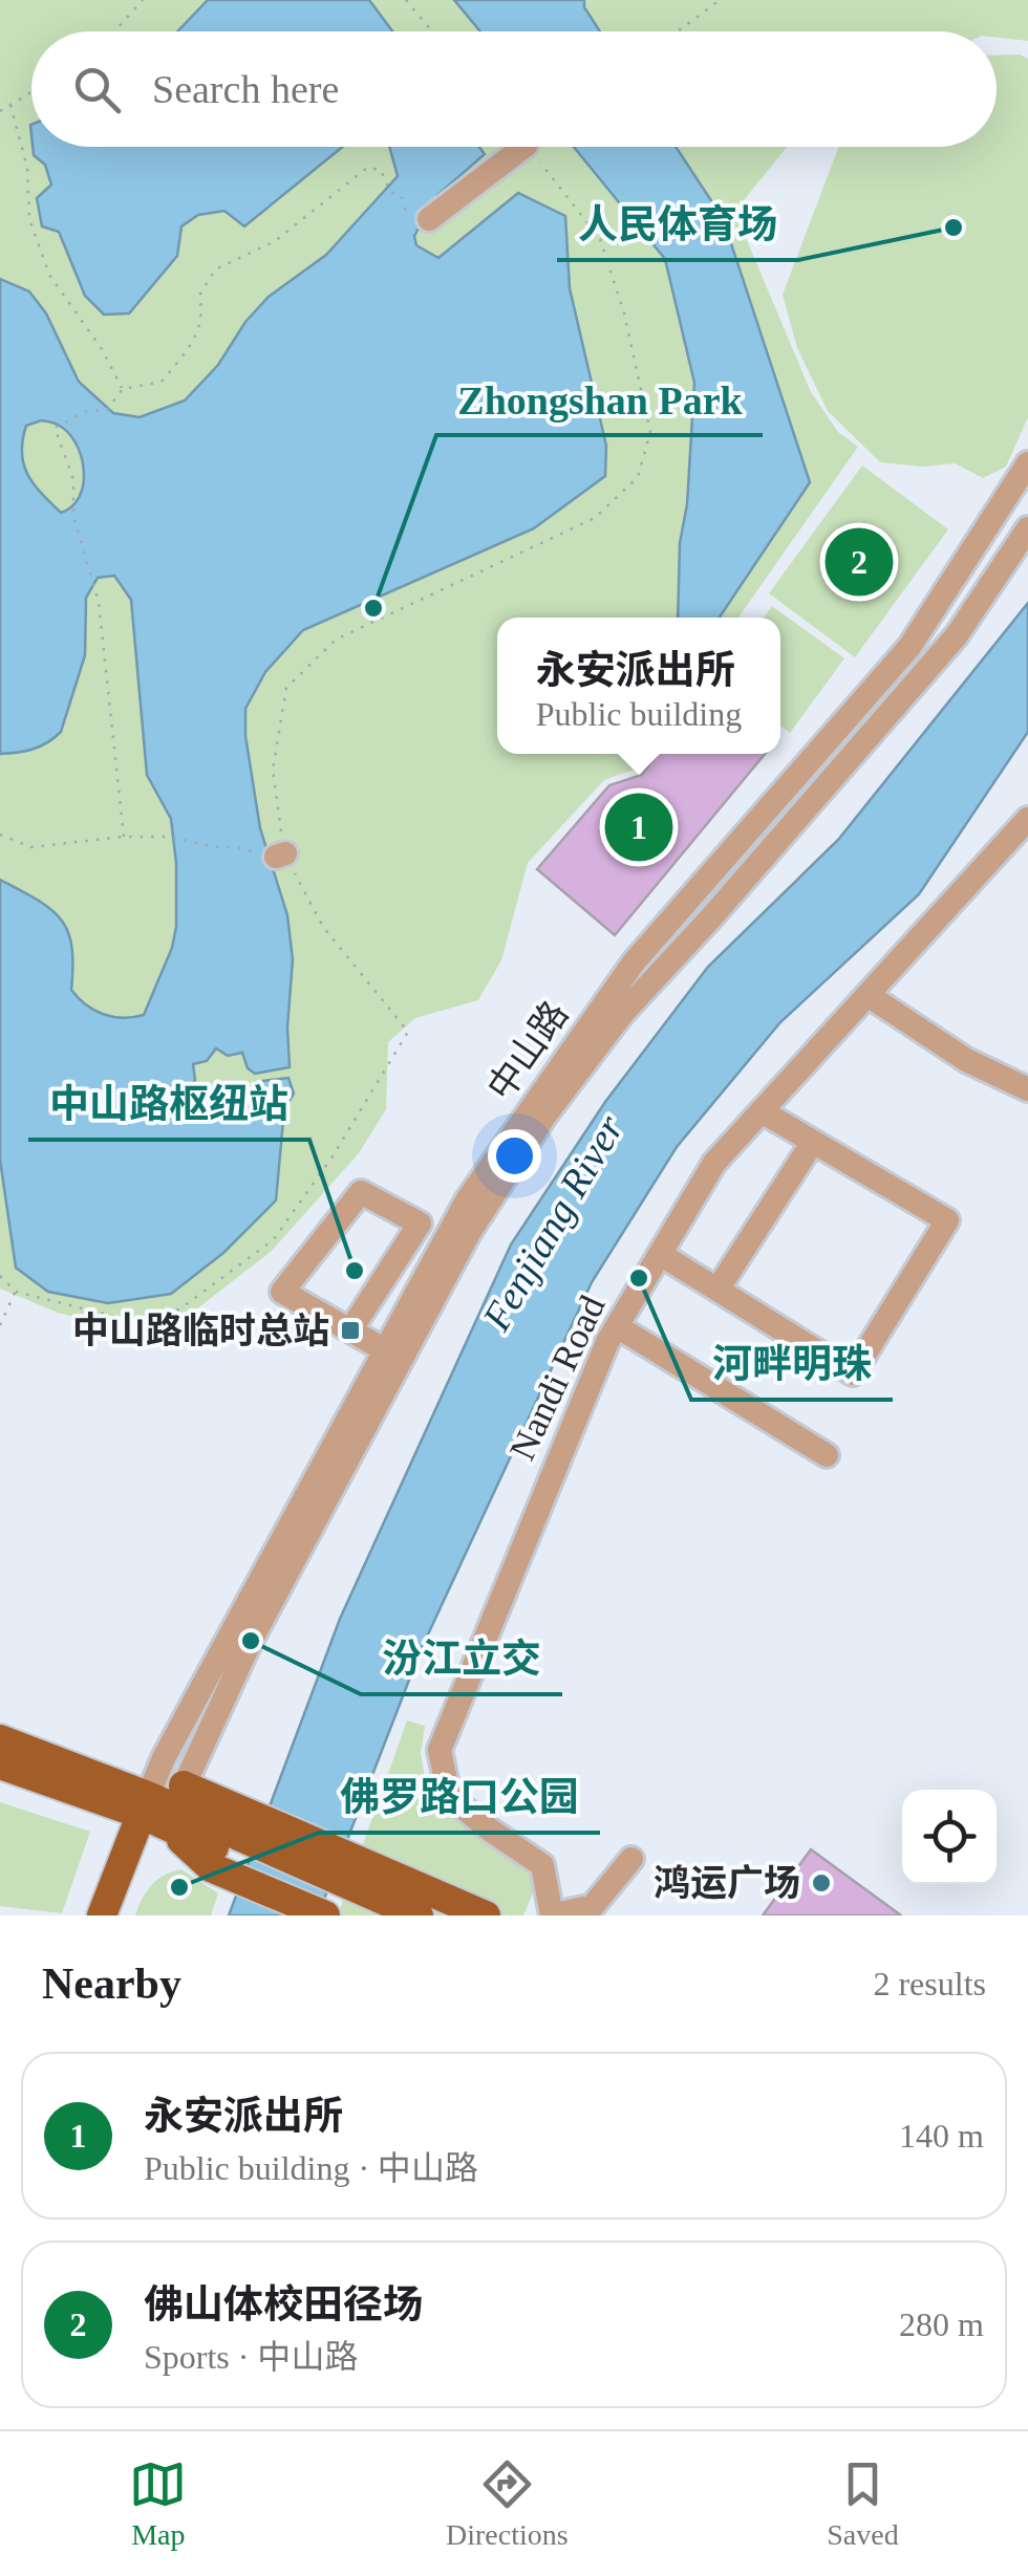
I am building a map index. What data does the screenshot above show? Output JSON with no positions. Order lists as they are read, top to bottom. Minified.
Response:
{"streets":{"street":["中山路","Nandi Road"]},"water":["Fenjiang River"],"places":{"other":["人民体育场","Zhongshan Park","中山路枢纽站","河畔明珠","汾江立交","鸿运广场","佛罗路口公园"],"transit":["中山路临时总站"]},"page":{"search":"Search here","pins":["2","1"],"popup":["永安派出所","Public building"],"heading":["Nearby","2 results"],"list":[{"mark":"1","name":"永安派出所","note":"Public building · 中山路","value":"140 m"},{"mark":"2","name":"佛山体校田径场","note":"Sports · 中山路","value":"280 m"}],"nav":["Map","Directions","Saved"]}}
